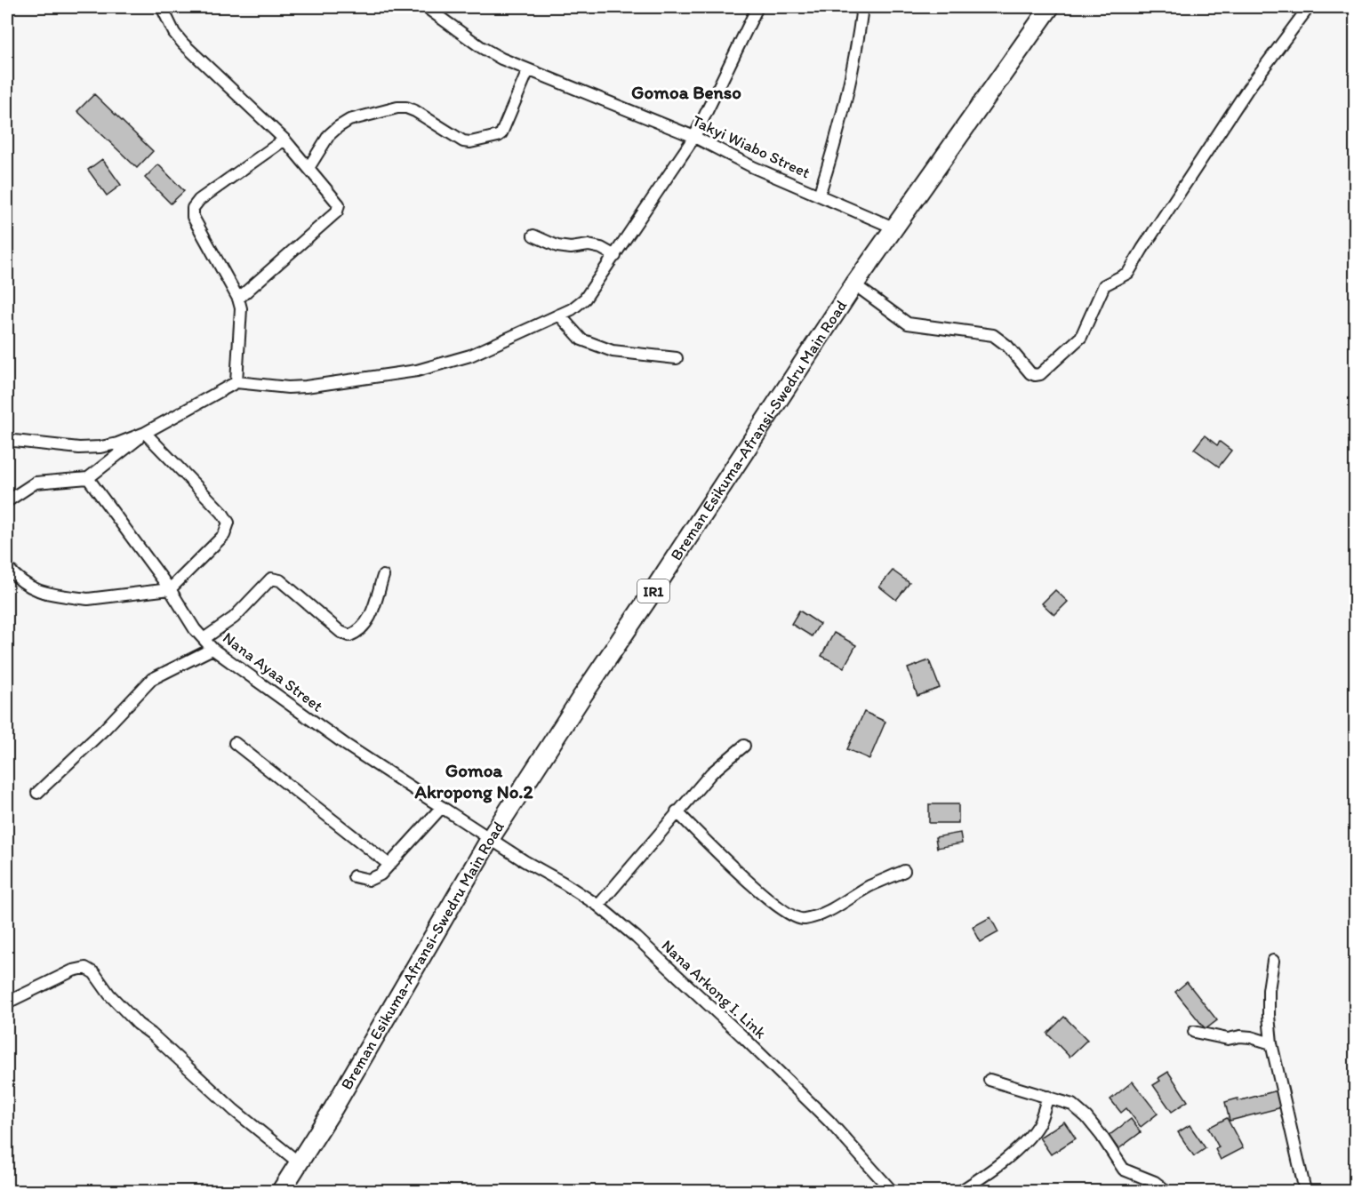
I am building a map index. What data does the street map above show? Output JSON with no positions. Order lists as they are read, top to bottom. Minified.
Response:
{"streets":{"main road":["Breman Esikuma-Afransi-Swedru Main Road","IR1"],"street":["Takyi Wiabo Street","Nana Ayaa Street","Nana Arkong I. Link"]},"crossings":[["Takyi Wiabo Street","Breman Esikuma-Afransi-Swedru Main Road"],["Breman Esikuma-Afransi-Swedru Main Road","Nana Ayaa Street"],["Breman Esikuma-Afransi-Swedru Main Road","Nana Arkong I. Link"],["Nana Ayaa Street","Nana Arkong I. Link"]],"districts":["Gomoa Benso","Gomoa Akropong No.2"]}
